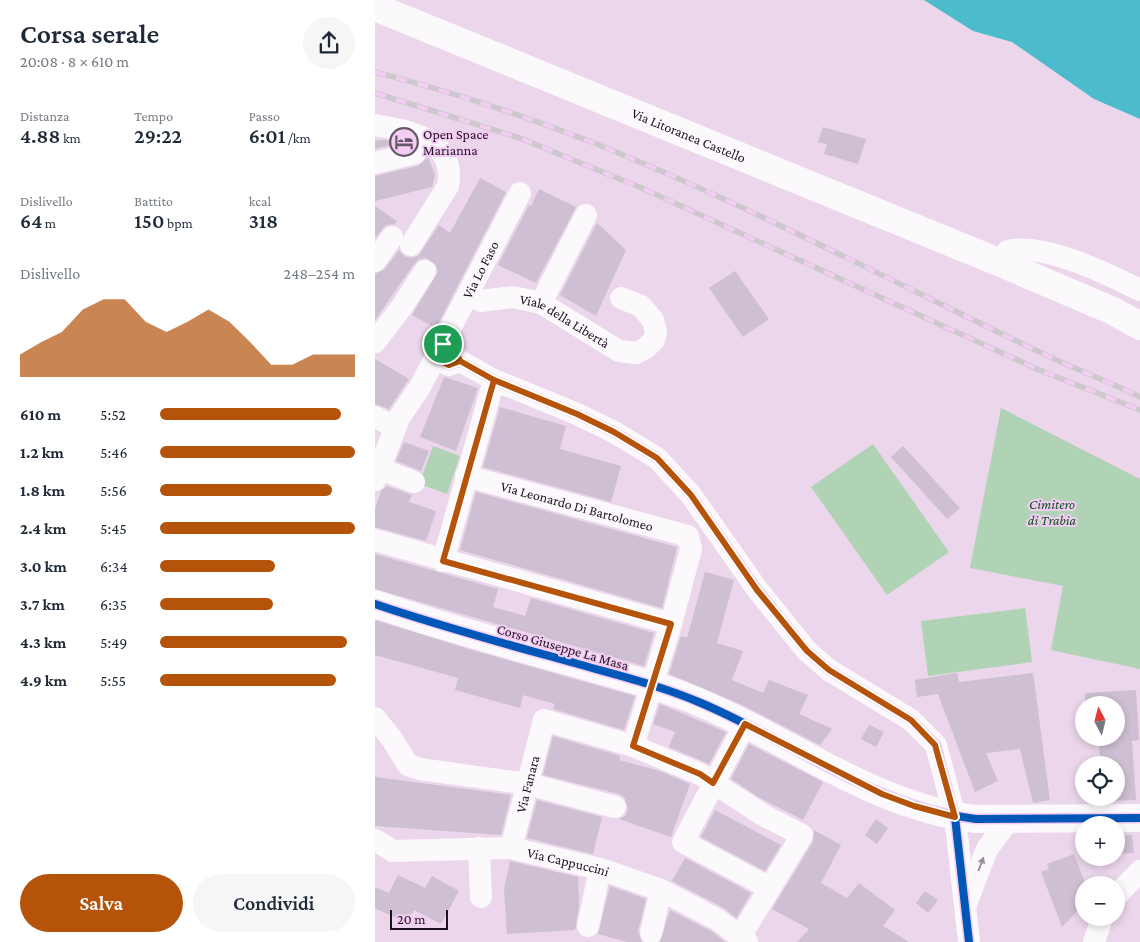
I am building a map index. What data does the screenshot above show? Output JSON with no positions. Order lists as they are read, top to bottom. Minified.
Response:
{"streets":{"main road":["Via Litoranea Castello","Corso Giuseppe La Masa"],"street":["Via Lo Faso","Viale della Libertà","Via Leonardo Di Bartolomeo","Via Fanara","Via Cappuccini"]},"crossings":[["Via Lo Faso","Viale della Libertà"],["Via Fanara","Via Cappuccini"]],"parks":["Cimitero di Trabia"],"places":{"hotel":["Open Space Marianna"]},"scale_bar":"20 m","north":"top","page":{"heading":["Corsa serale","20:08 · 8 × 610 m"],"stats":[["Distanza","4.88 km"],["Tempo","29:22"],["Passo","6:01 /km"],["Dislivello","64 m"],["Battito","150 bpm"],["kcal","318"]],"chart":["Dislivello","248–254 m"],"list":[{"name":"610 m","note":"5:52"},{"name":"1.2 km","note":"5:46"},{"name":"1.8 km","note":"5:56"},{"name":"2.4 km","note":"5:45"},{"name":"3.0 km","note":"6:34"},{"name":"3.7 km","note":"6:35"},{"name":"4.3 km","note":"5:49"},{"name":"4.9 km","note":"5:55"}],"map_buttons":["+","−"],"buttons":["Salva","Condividi"],"scale":"20 m"}}
